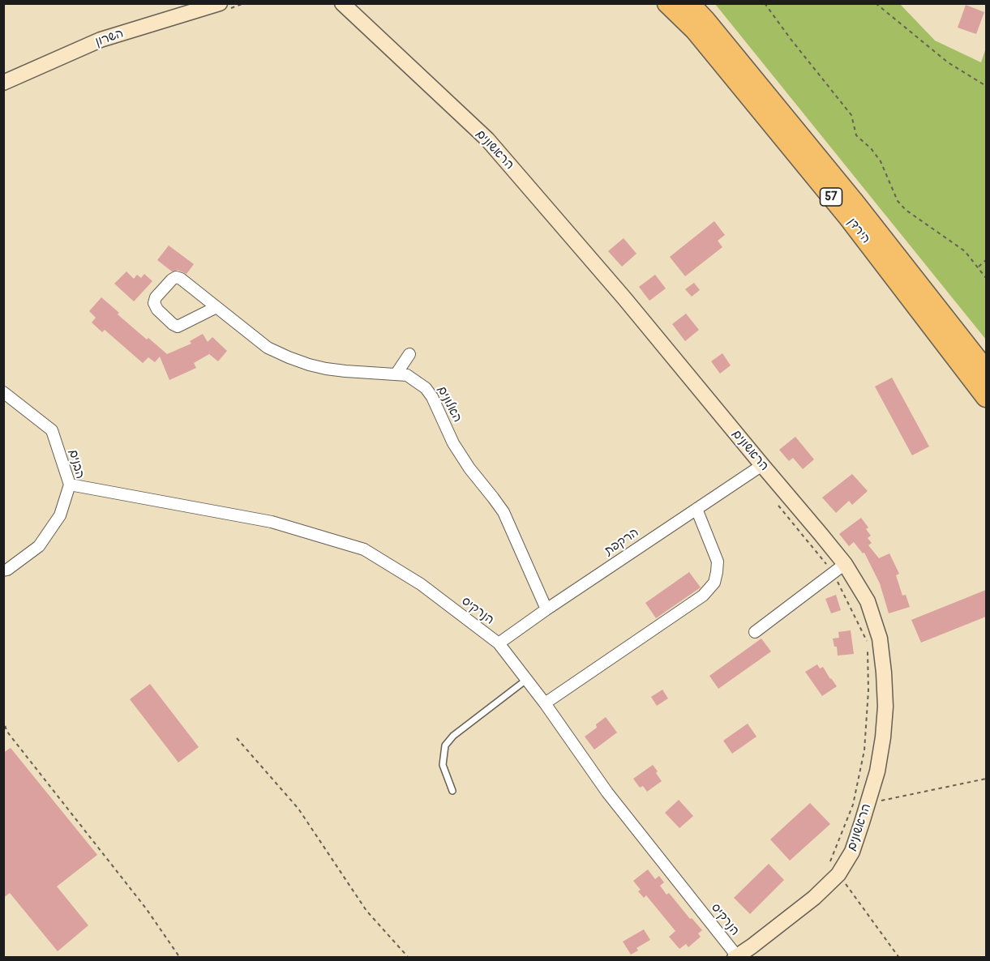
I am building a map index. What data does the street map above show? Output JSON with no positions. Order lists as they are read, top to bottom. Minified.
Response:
{"streets":{"highway":["57","הירדן"],"street":["השרון","הראשונים","האלונים","הבנים","הרקפת","הנרקיס"]},"crossings":[["הראשונים","הרקפת"],["הראשונים","הנרקיס"],["האלונים","הרקפת"],["הבנים","הנרקיס"],["הרקפת","הנרקיס"]]}
